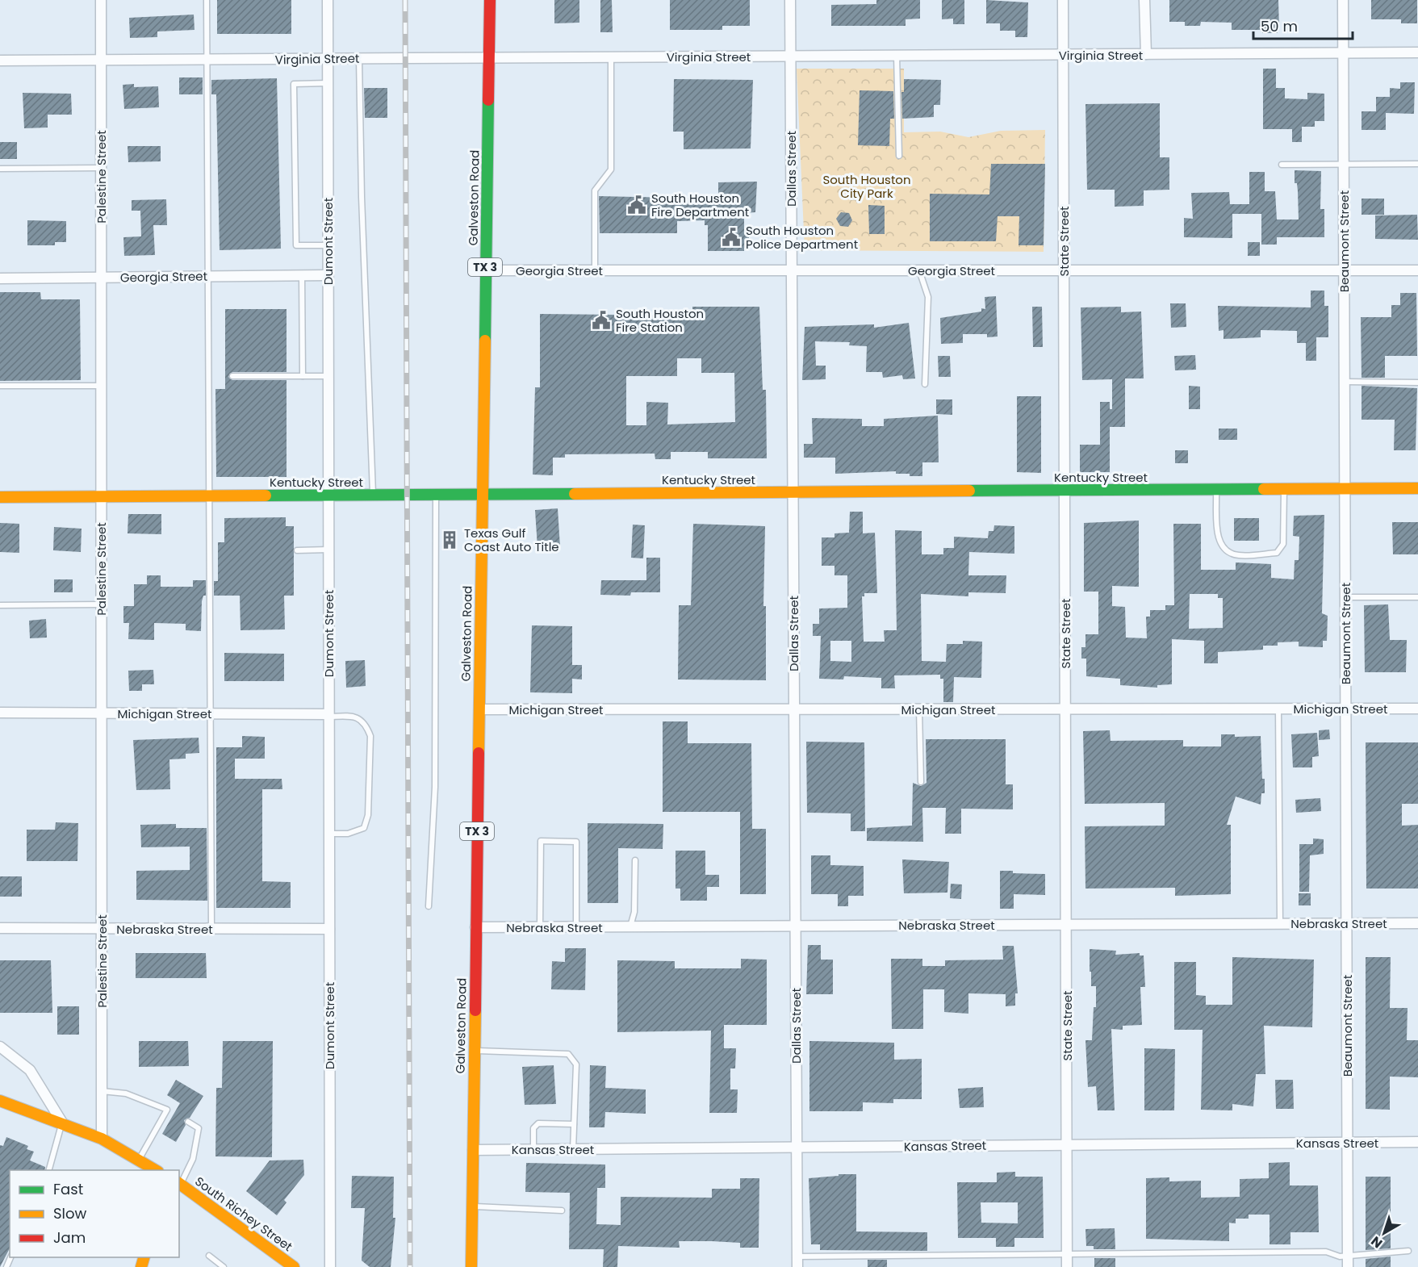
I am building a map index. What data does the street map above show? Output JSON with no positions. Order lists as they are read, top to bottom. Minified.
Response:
{"streets":{"main road":["Galveston Road","TX 3","Kentucky Street","South Richey Street"],"street":["Virginia Street","Dallas Street","Palestine Street","Dumont Street","State Street","Beaumont Street","Georgia Street","Michigan Street","Nebraska Street","Kansas Street"]},"crossings":[["Virginia Street","Dallas Street"],["Virginia Street","Palestine Street"],["Virginia Street","Galveston Road"],["Virginia Street","Dumont Street"],["Virginia Street","State Street"],["Virginia Street","Beaumont Street"],["Dallas Street","Georgia Street"],["Dallas Street","Kentucky Street"],["Dallas Street","Michigan Street"],["Dallas Street","Nebraska Street"],["Dallas Street","Kansas Street"],["Palestine Street","Georgia Street"],["Palestine Street","Kentucky Street"],["Palestine Street","Michigan Street"],["Palestine Street","Nebraska Street"],["Galveston Road","Georgia Street"],["Galveston Road","Kentucky Street"],["Galveston Road","Michigan Street"],["Galveston Road","Nebraska Street"],["Galveston Road","Kansas Street"],["Dumont Street","Georgia Street"],["Dumont Street","Kentucky Street"],["Dumont Street","Michigan Street"],["Dumont Street","Nebraska Street"],["State Street","Georgia Street"],["State Street","Kentucky Street"],["State Street","Michigan Street"],["State Street","Nebraska Street"],["State Street","Kansas Street"],["Beaumont Street","Georgia Street"],["Beaumont Street","Kentucky Street"],["Beaumont Street","Michigan Street"],["Beaumont Street","Nebraska Street"],["Beaumont Street","Kansas Street"]],"parks":["South Houston City Park"],"places":{"public building":["South Houston Fire Department","South Houston Police Department","South Houston Fire Station"],"building":["Texas Gulf Coast Auto Title"]},"legend":["Fast","Slow","Jam"],"scale_bar":"50 m","north":"bottom left"}
